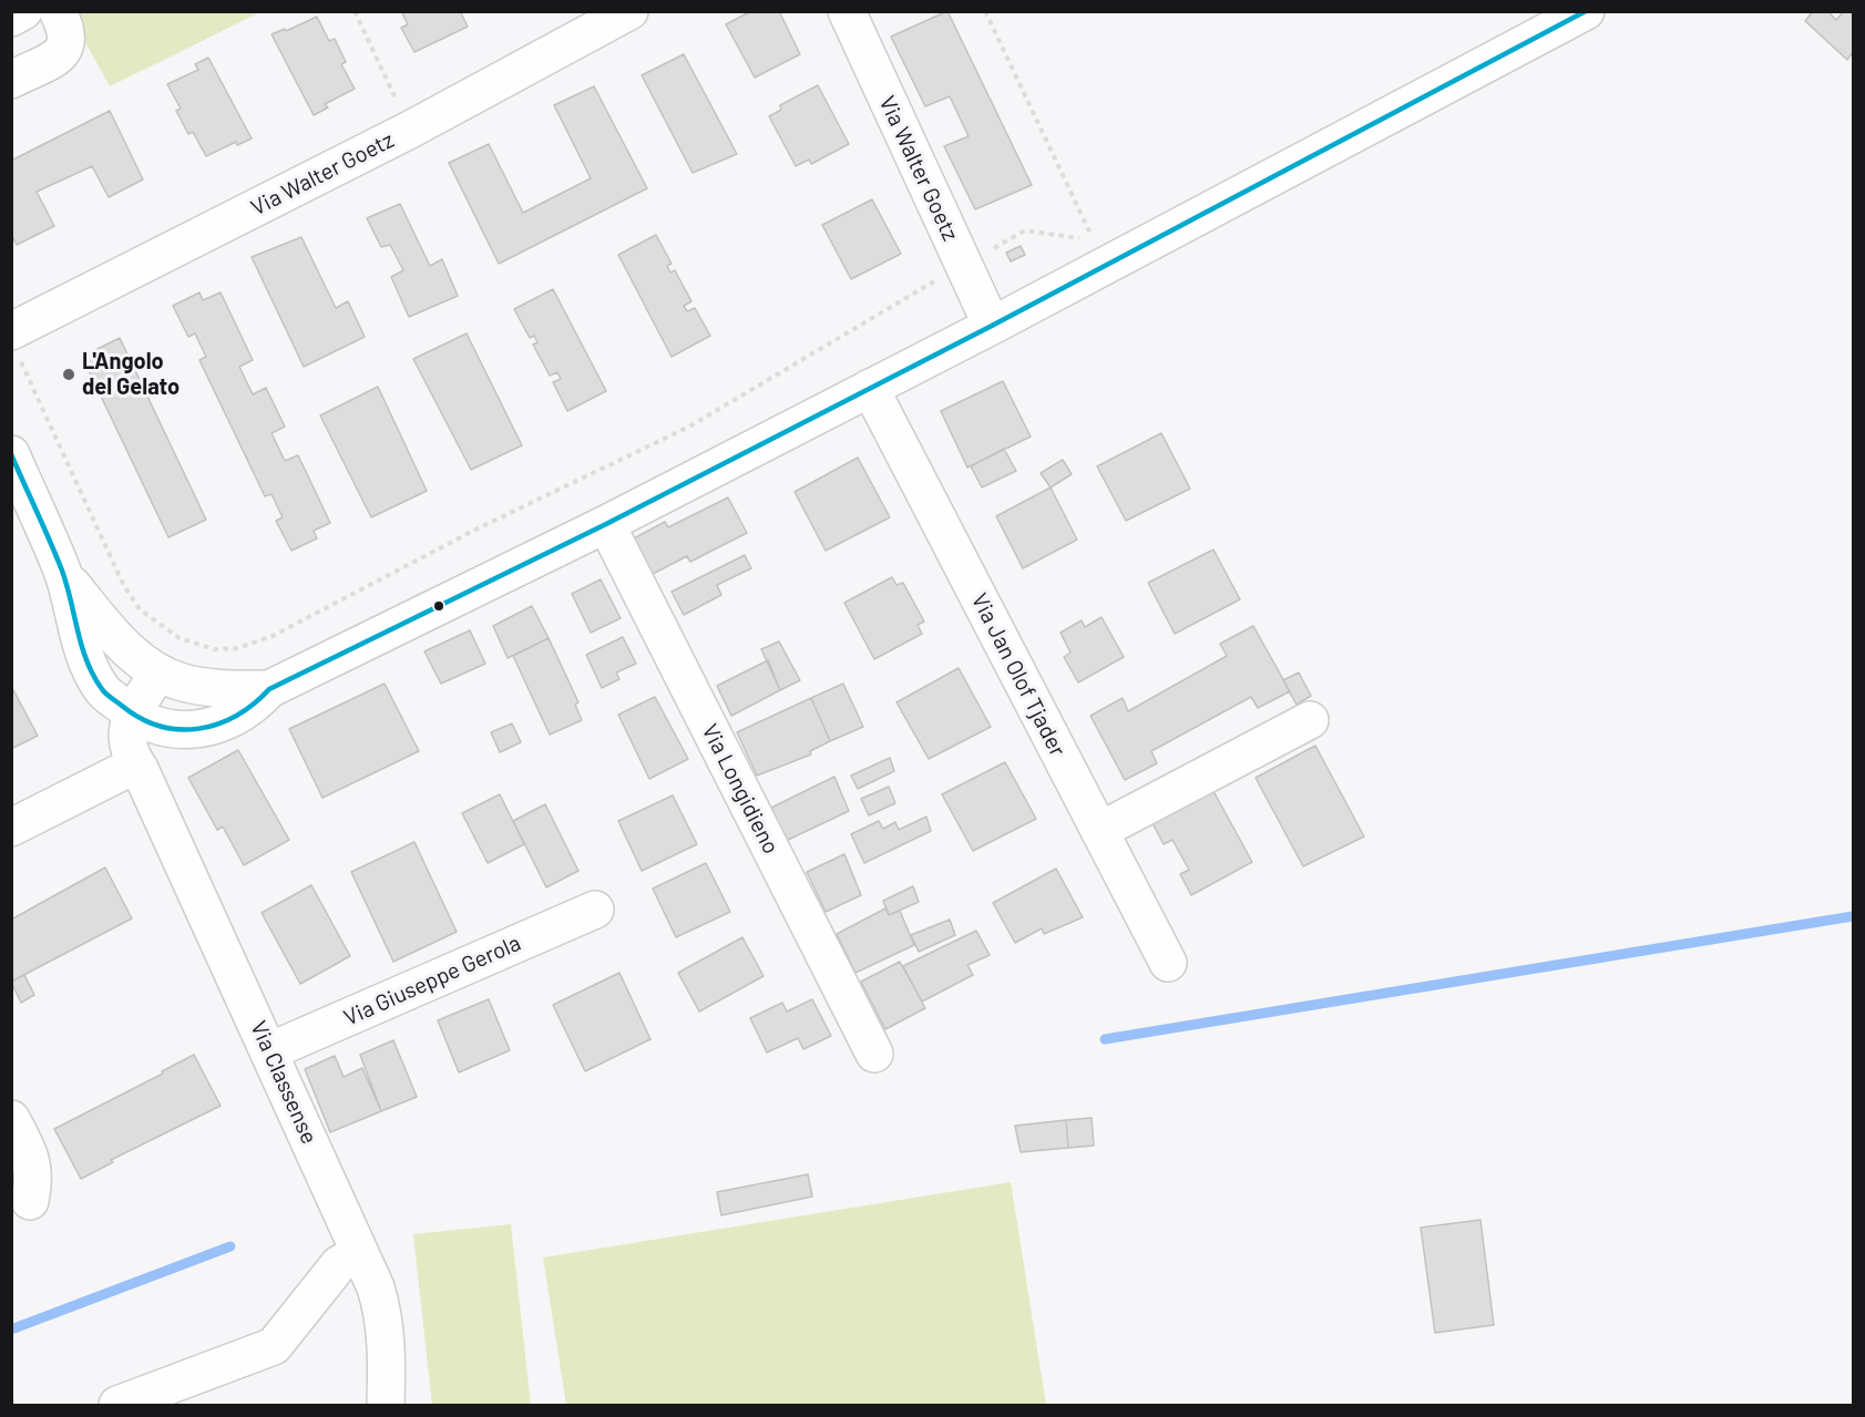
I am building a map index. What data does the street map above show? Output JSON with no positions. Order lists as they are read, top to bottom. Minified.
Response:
{"streets":{"street":["Via Walter Goetz","Via Jan Olof Tjader","Via Longidieno","Via Giuseppe Gerola","Via Classense"]},"crossings":[["Via Giuseppe Gerola","Via Classense"]],"places":["L'Angolo del Gelato"]}
